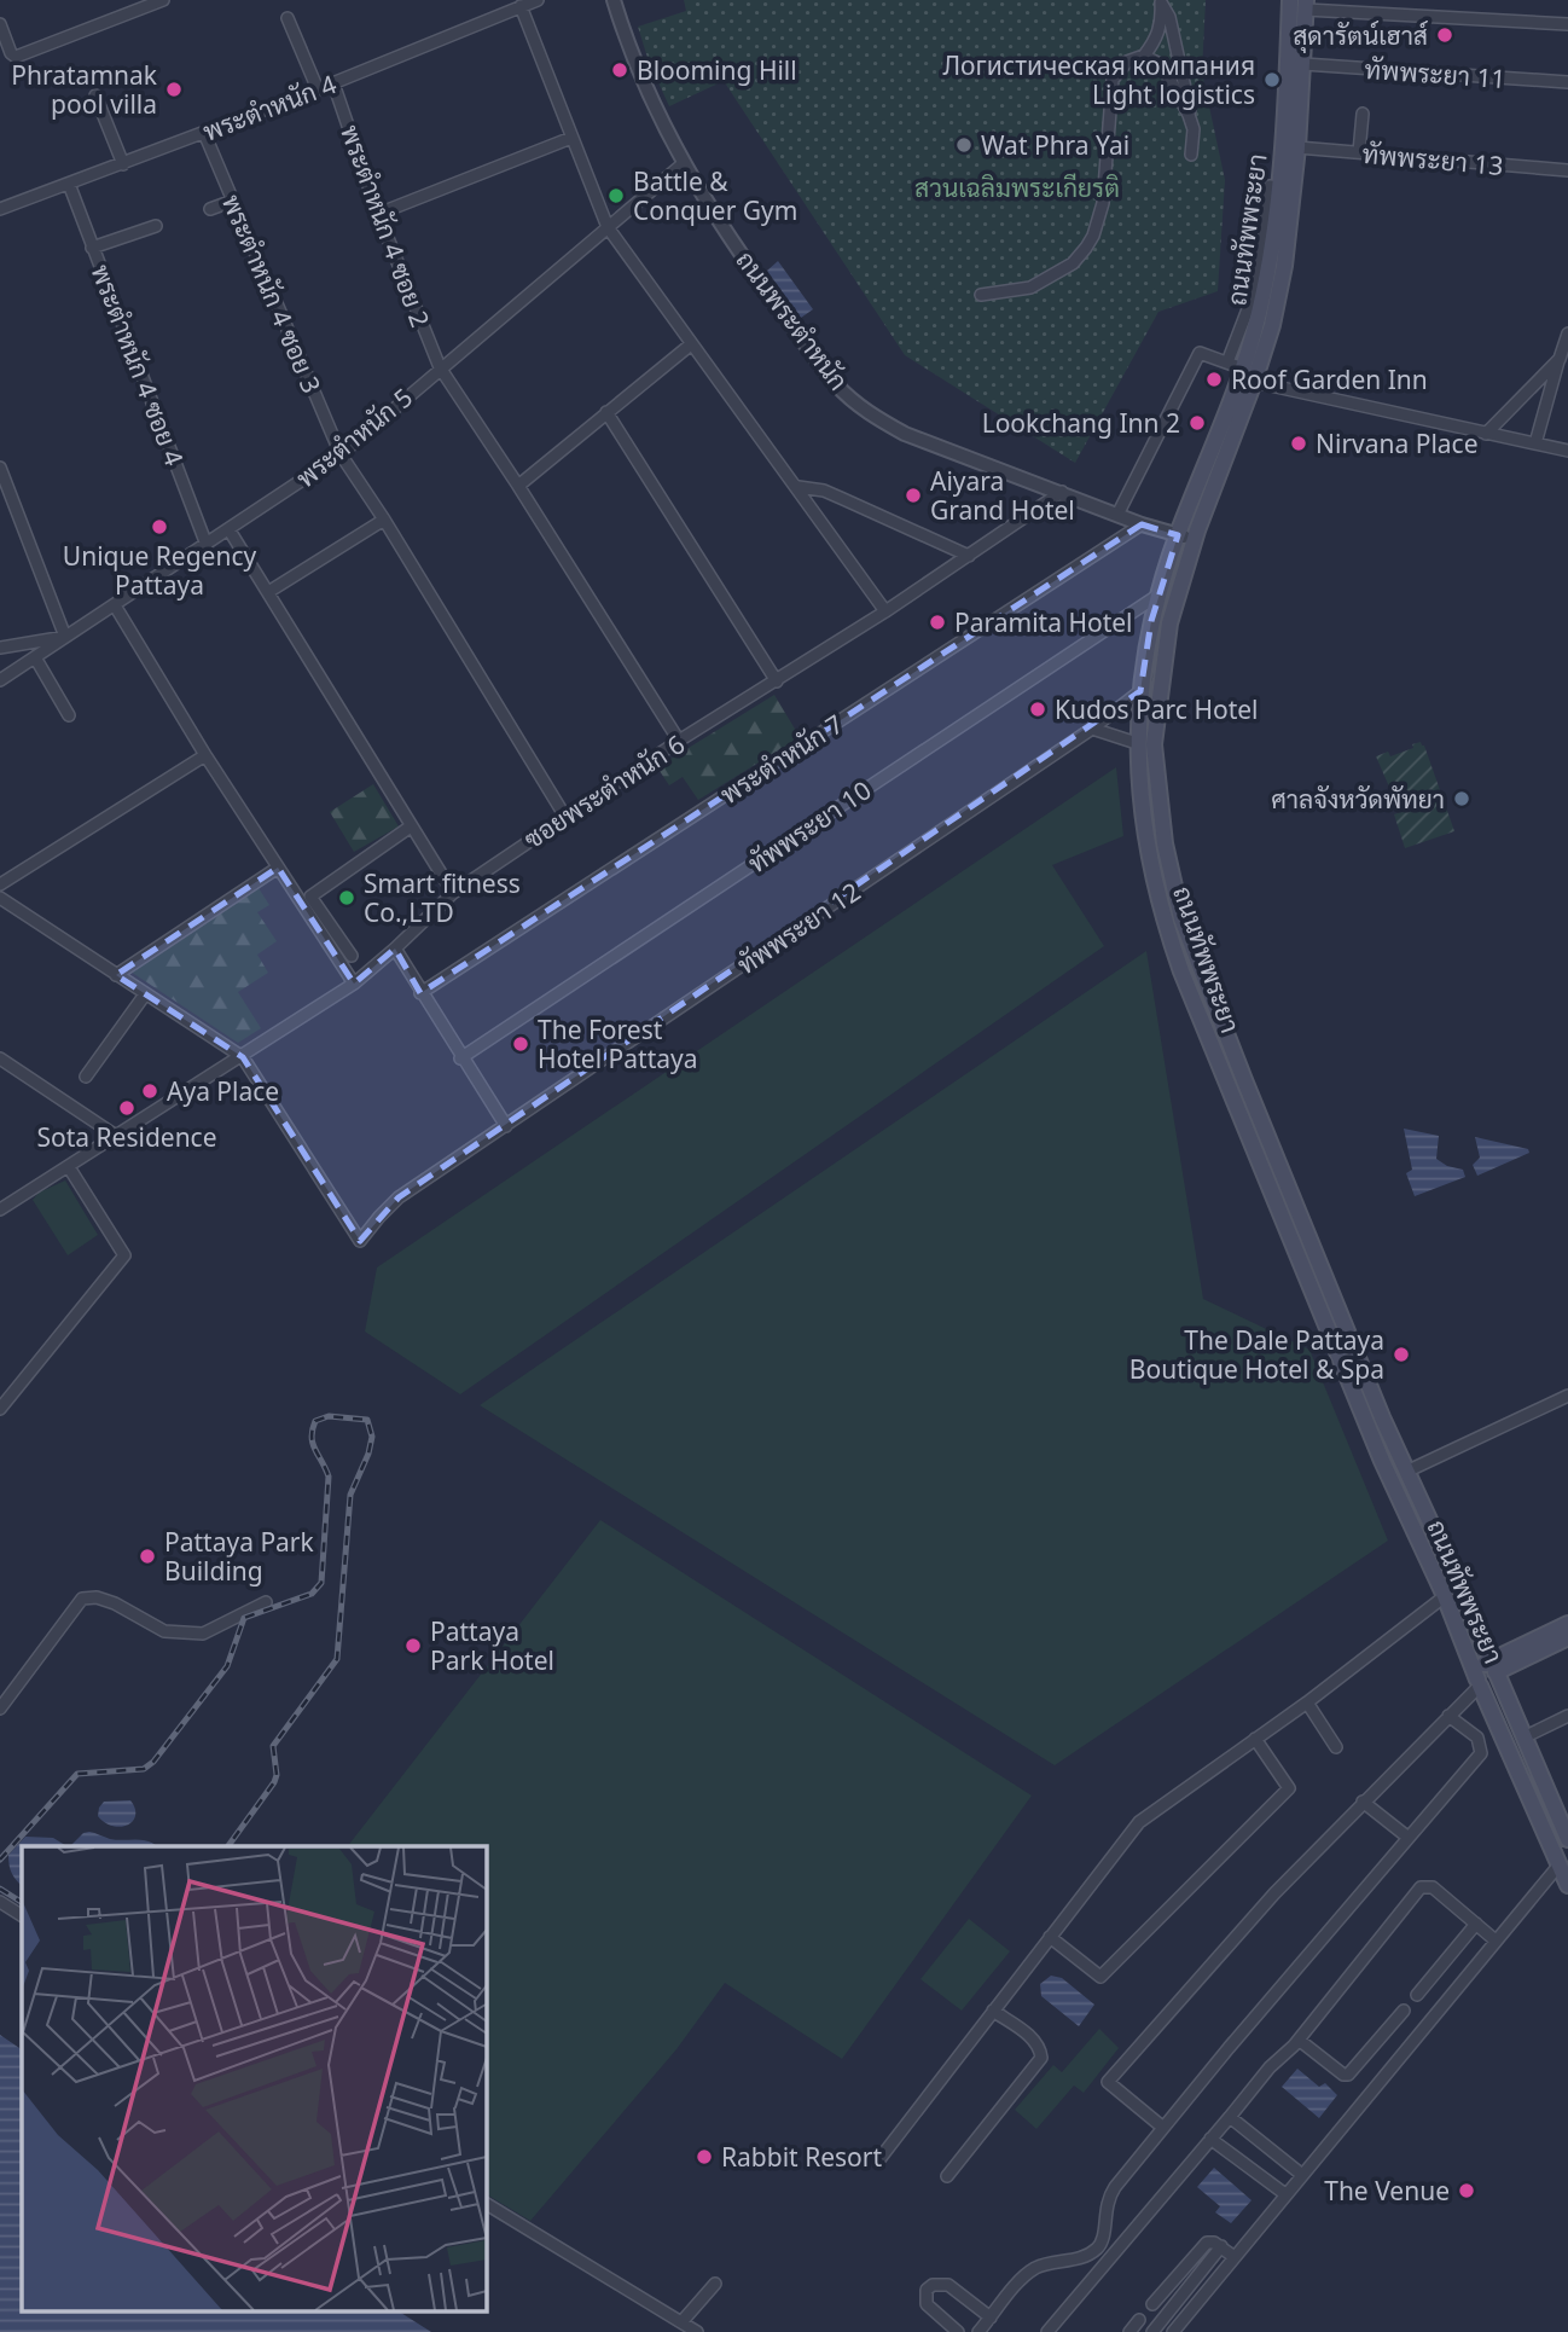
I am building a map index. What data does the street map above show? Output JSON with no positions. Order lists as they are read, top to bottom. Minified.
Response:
{"streets":{"main road":["ถนนทัพพระยา"],"street":["ทัพพระยา 11","พระตำหนัก 4","ทัพพระยา 13","พระตำหนัก 4 ซอย 2","พระตำหนัก 4 ซอย 3","ถนนพระตำหนัก","พระตำหนัก 4 ซอย 4","พระตำหนัก 5","พระตำหนัก 7","ซอยพระตำหนัก 6","ทัพพระยา 10","ทัพพระยา 12"]},"crossings":[["ทัพพระยา 11","ถนนทัพพระยา"],["พระตำหนัก 4","พระตำหนัก 4 ซอย 2"],["พระตำหนัก 4","พระตำหนัก 4 ซอย 3"],["พระตำหนัก 4","พระตำหนัก 4 ซอย 4"],["ทัพพระยา 13","ถนนทัพพระยา"],["พระตำหนัก 4 ซอย 2","พระตำหนัก 5"],["พระตำหนัก 4 ซอย 2","ซอยพระตำหนัก 6"],["ถนนทัพพระยา","ถนนพระตำหนัก"],["ถนนทัพพระยา","ทัพพระยา 10"],["ถนนทัพพระยา","ทัพพระยา 12"],["พระตำหนัก 4 ซอย 3","พระตำหนัก 5"],["พระตำหนัก 4 ซอย 3","ซอยพระตำหนัก 6"],["ถนนพระตำหนัก","พระตำหนัก 5"],["ถนนพระตำหนัก","พระตำหนัก 7"],["ถนนพระตำหนัก","ซอยพระตำหนัก 6"],["พระตำหนัก 4 ซอย 4","พระตำหนัก 5"],["ซอยพระตำหนัก 6","ทัพพระยา 12"]],"parks":["สวนเฉลิมพระเกียรติ"],"places":["สุดารัตน์เฮาส์","Blooming Hill","Логистическая компания Light logistics","Phratamnak pool villa","Wat Phra Yai","Battle & Conquer Gym","Roof Garden Inn","Lookchang Inn 2","Nirvana Place","Aiyara Grand Hotel","Unique Regency Pattaya","Paramita Hotel","Kudos Parc Hotel","ศาลจังหวัดพัทยา","Smart fitness Co.,LTD","The Forest Hotel Pattaya","Aya Place","Sota Residence","The Dale Pattaya Boutique Hotel & Spa","Pattaya Park Building","Pattaya Park Hotel","Rabbit Resort","The Venue"]}
